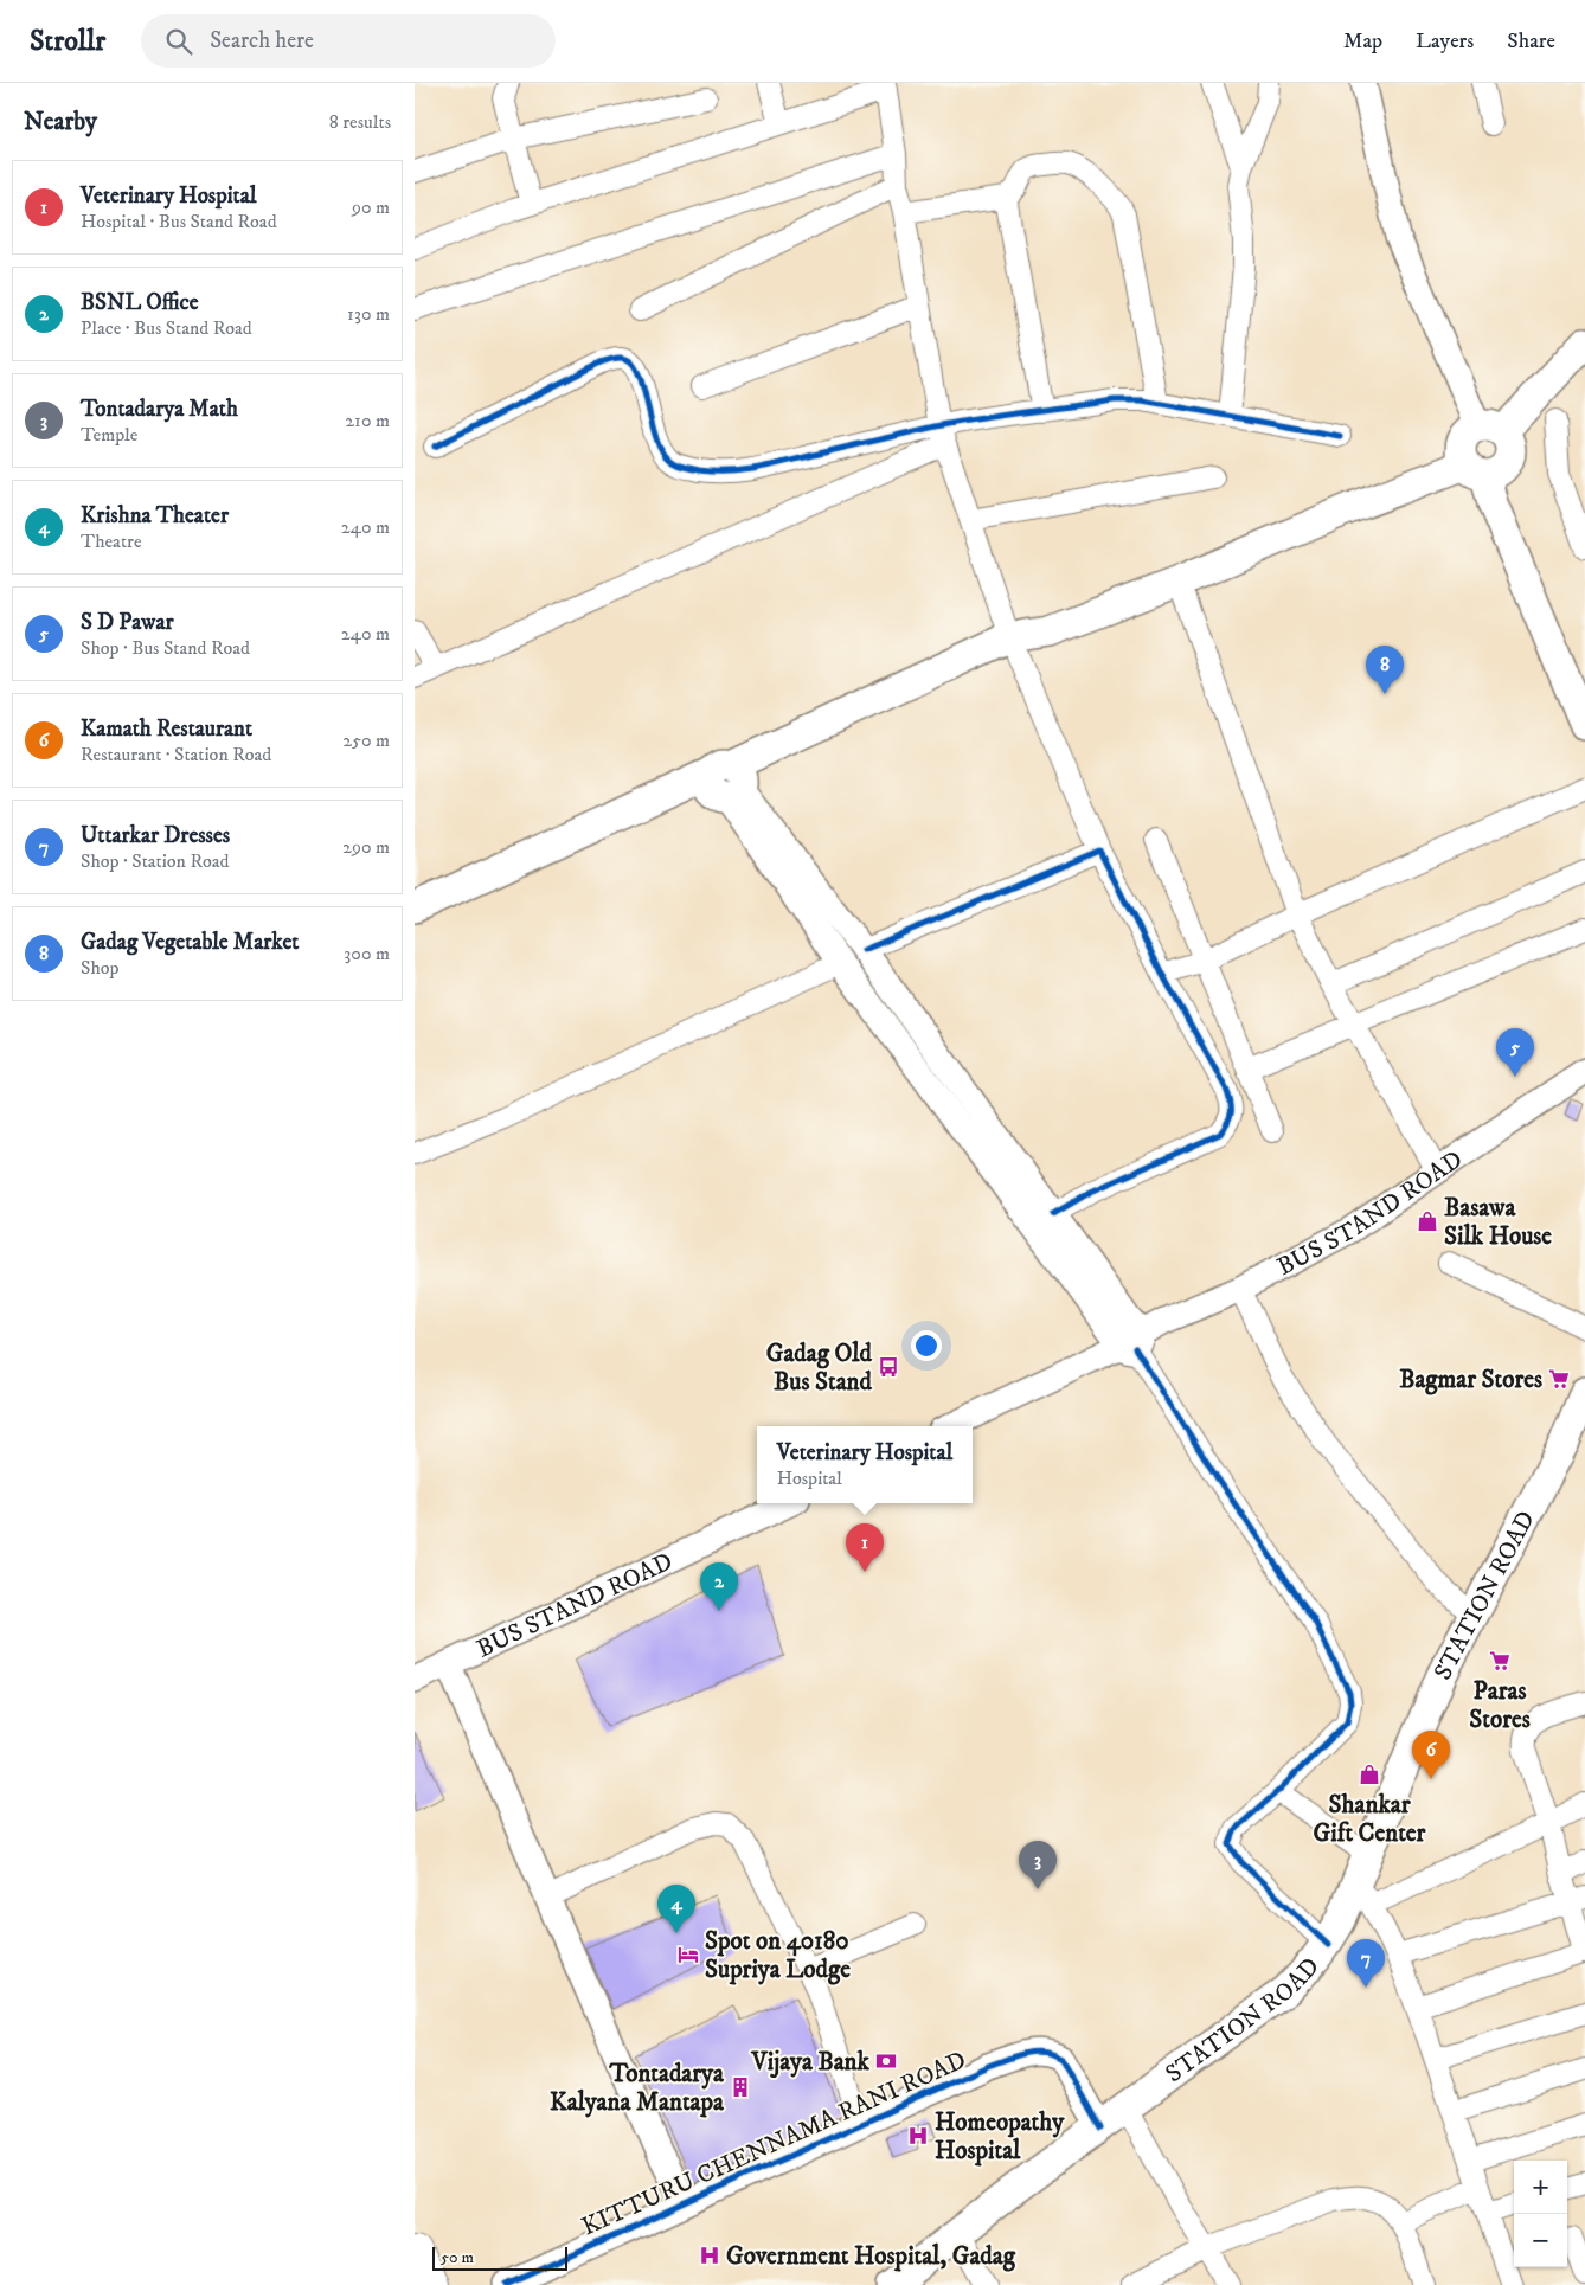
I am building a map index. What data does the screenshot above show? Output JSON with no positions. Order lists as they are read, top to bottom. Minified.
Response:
{"streets":{"main road":["STATION ROAD"],"street":["BUS STAND ROAD","KITTURU CHENNAMA RANI ROAD"]},"crossings":[["STATION ROAD","KITTURU CHENNAMA RANI ROAD"]],"places":{"shop":["Basawa Silk House","Shankar Gift Center"],"bus stop":["Gadag Old Bus Stand"],"supermarket":["Bagmar Stores","Paras Stores"],"hotel":["Spot on 40180 Supriya Lodge"],"bank":["Vijaya Bank"],"building":["Tontadarya Kalyana Mantapa"],"hospital":["Homeopathy Hospital","Government Hospital, Gadag"]},"scale_bar":"50 m","page":{"header":"Strollr","search":"Search here","nav":["Map","Layers","Share"],"heading":["Nearby","8 results"],"list":[{"mark":"1","name":"Veterinary Hospital","note":"Hospital · Bus Stand Road","value":"90 m"},{"mark":"2","name":"BSNL Office","note":"Place · Bus Stand Road","value":"130 m"},{"mark":"3","name":"Tontadarya Math","note":"Temple","value":"210 m"},{"mark":"4","name":"Krishna Theater","note":"Theatre","value":"240 m"},{"mark":"5","name":"S D Pawar","note":"Shop · Bus Stand Road","value":"240 m"},{"mark":"6","name":"Kamath Restaurant","note":"Restaurant · Station Road","value":"250 m"},{"mark":"7","name":"Uttarkar Dresses","note":"Shop · Station Road","value":"290 m"},{"mark":"8","name":"Gadag Vegetable Market","note":"Shop","value":"300 m"}],"pins":["8","5","1","2","6","3","4","7"],"popup":["Veterinary Hospital","Hospital"],"map_buttons":["+","−"],"scale":"50 m"}}
